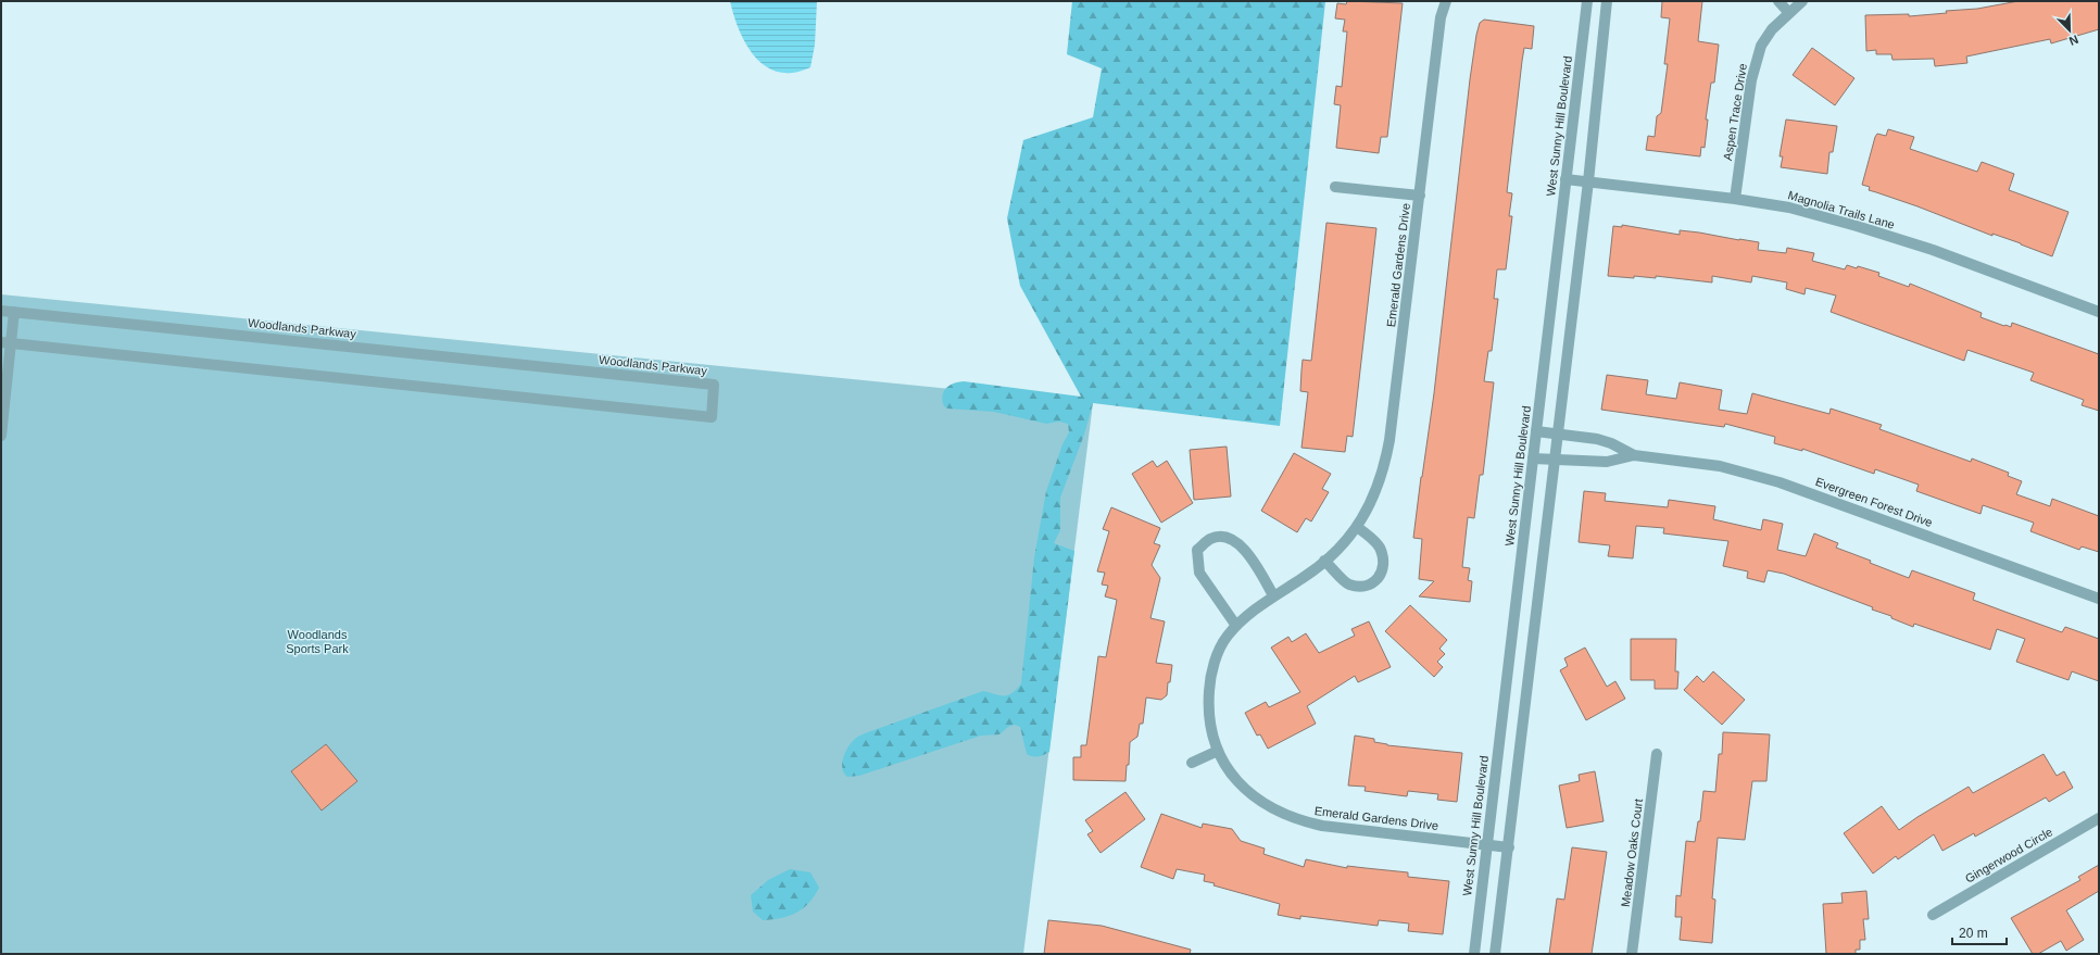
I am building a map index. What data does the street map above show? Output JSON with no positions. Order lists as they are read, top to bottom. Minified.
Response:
{"streets":{"street":["Aspen Trace Drive","West Sunny Hill Boulevard","Magnolia Trails Lane","Emerald Gardens Drive","Woodlands Parkway","Evergreen Forest Drive","Meadow Oaks Court","Gingerwood Circle"]},"crossings":[["Aspen Trace Drive","Magnolia Trails Lane"],["West Sunny Hill Boulevard","Magnolia Trails Lane"],["West Sunny Hill Boulevard","Emerald Gardens Drive"],["West Sunny Hill Boulevard","Evergreen Forest Drive"]],"parks":["Woodlands Sports Park"],"scale_bar":"20 m","north":"bottom right"}
